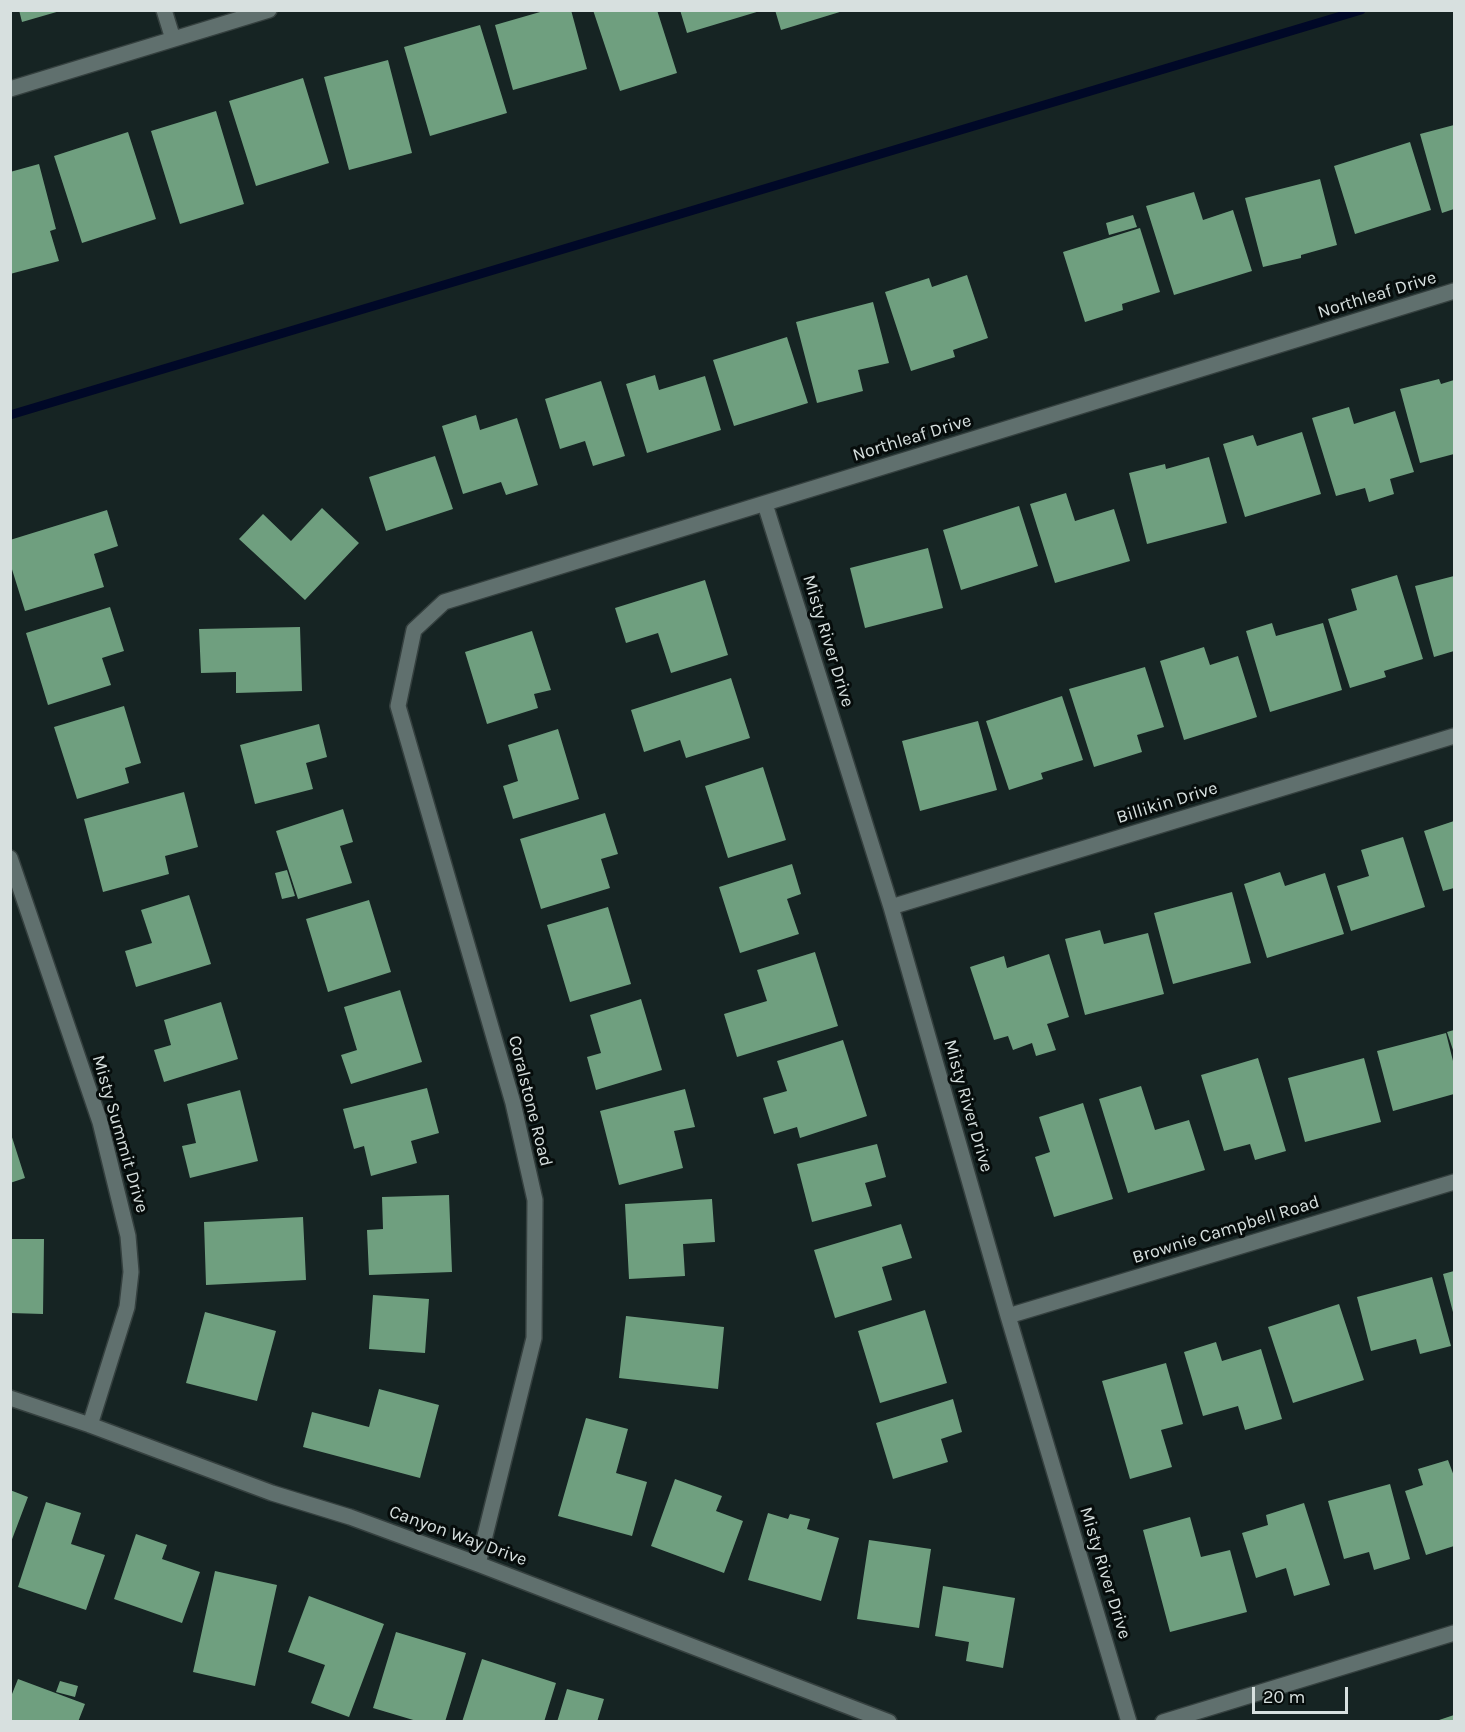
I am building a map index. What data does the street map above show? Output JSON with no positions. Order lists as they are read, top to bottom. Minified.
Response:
{"streets":{"street":["Northleaf Drive","Misty River Drive","Billikin Drive","Coralstone Road","Misty Summit Drive","Brownie Campbell Road","Canyon Way Drive"]},"crossings":[["Northleaf Drive","Misty River Drive"],["Northleaf Drive","Coralstone Road"],["Misty River Drive","Billikin Drive"],["Misty River Drive","Brownie Campbell Road"],["Coralstone Road","Canyon Way Drive"],["Misty Summit Drive","Canyon Way Drive"]],"scale_bar":"20 m"}
